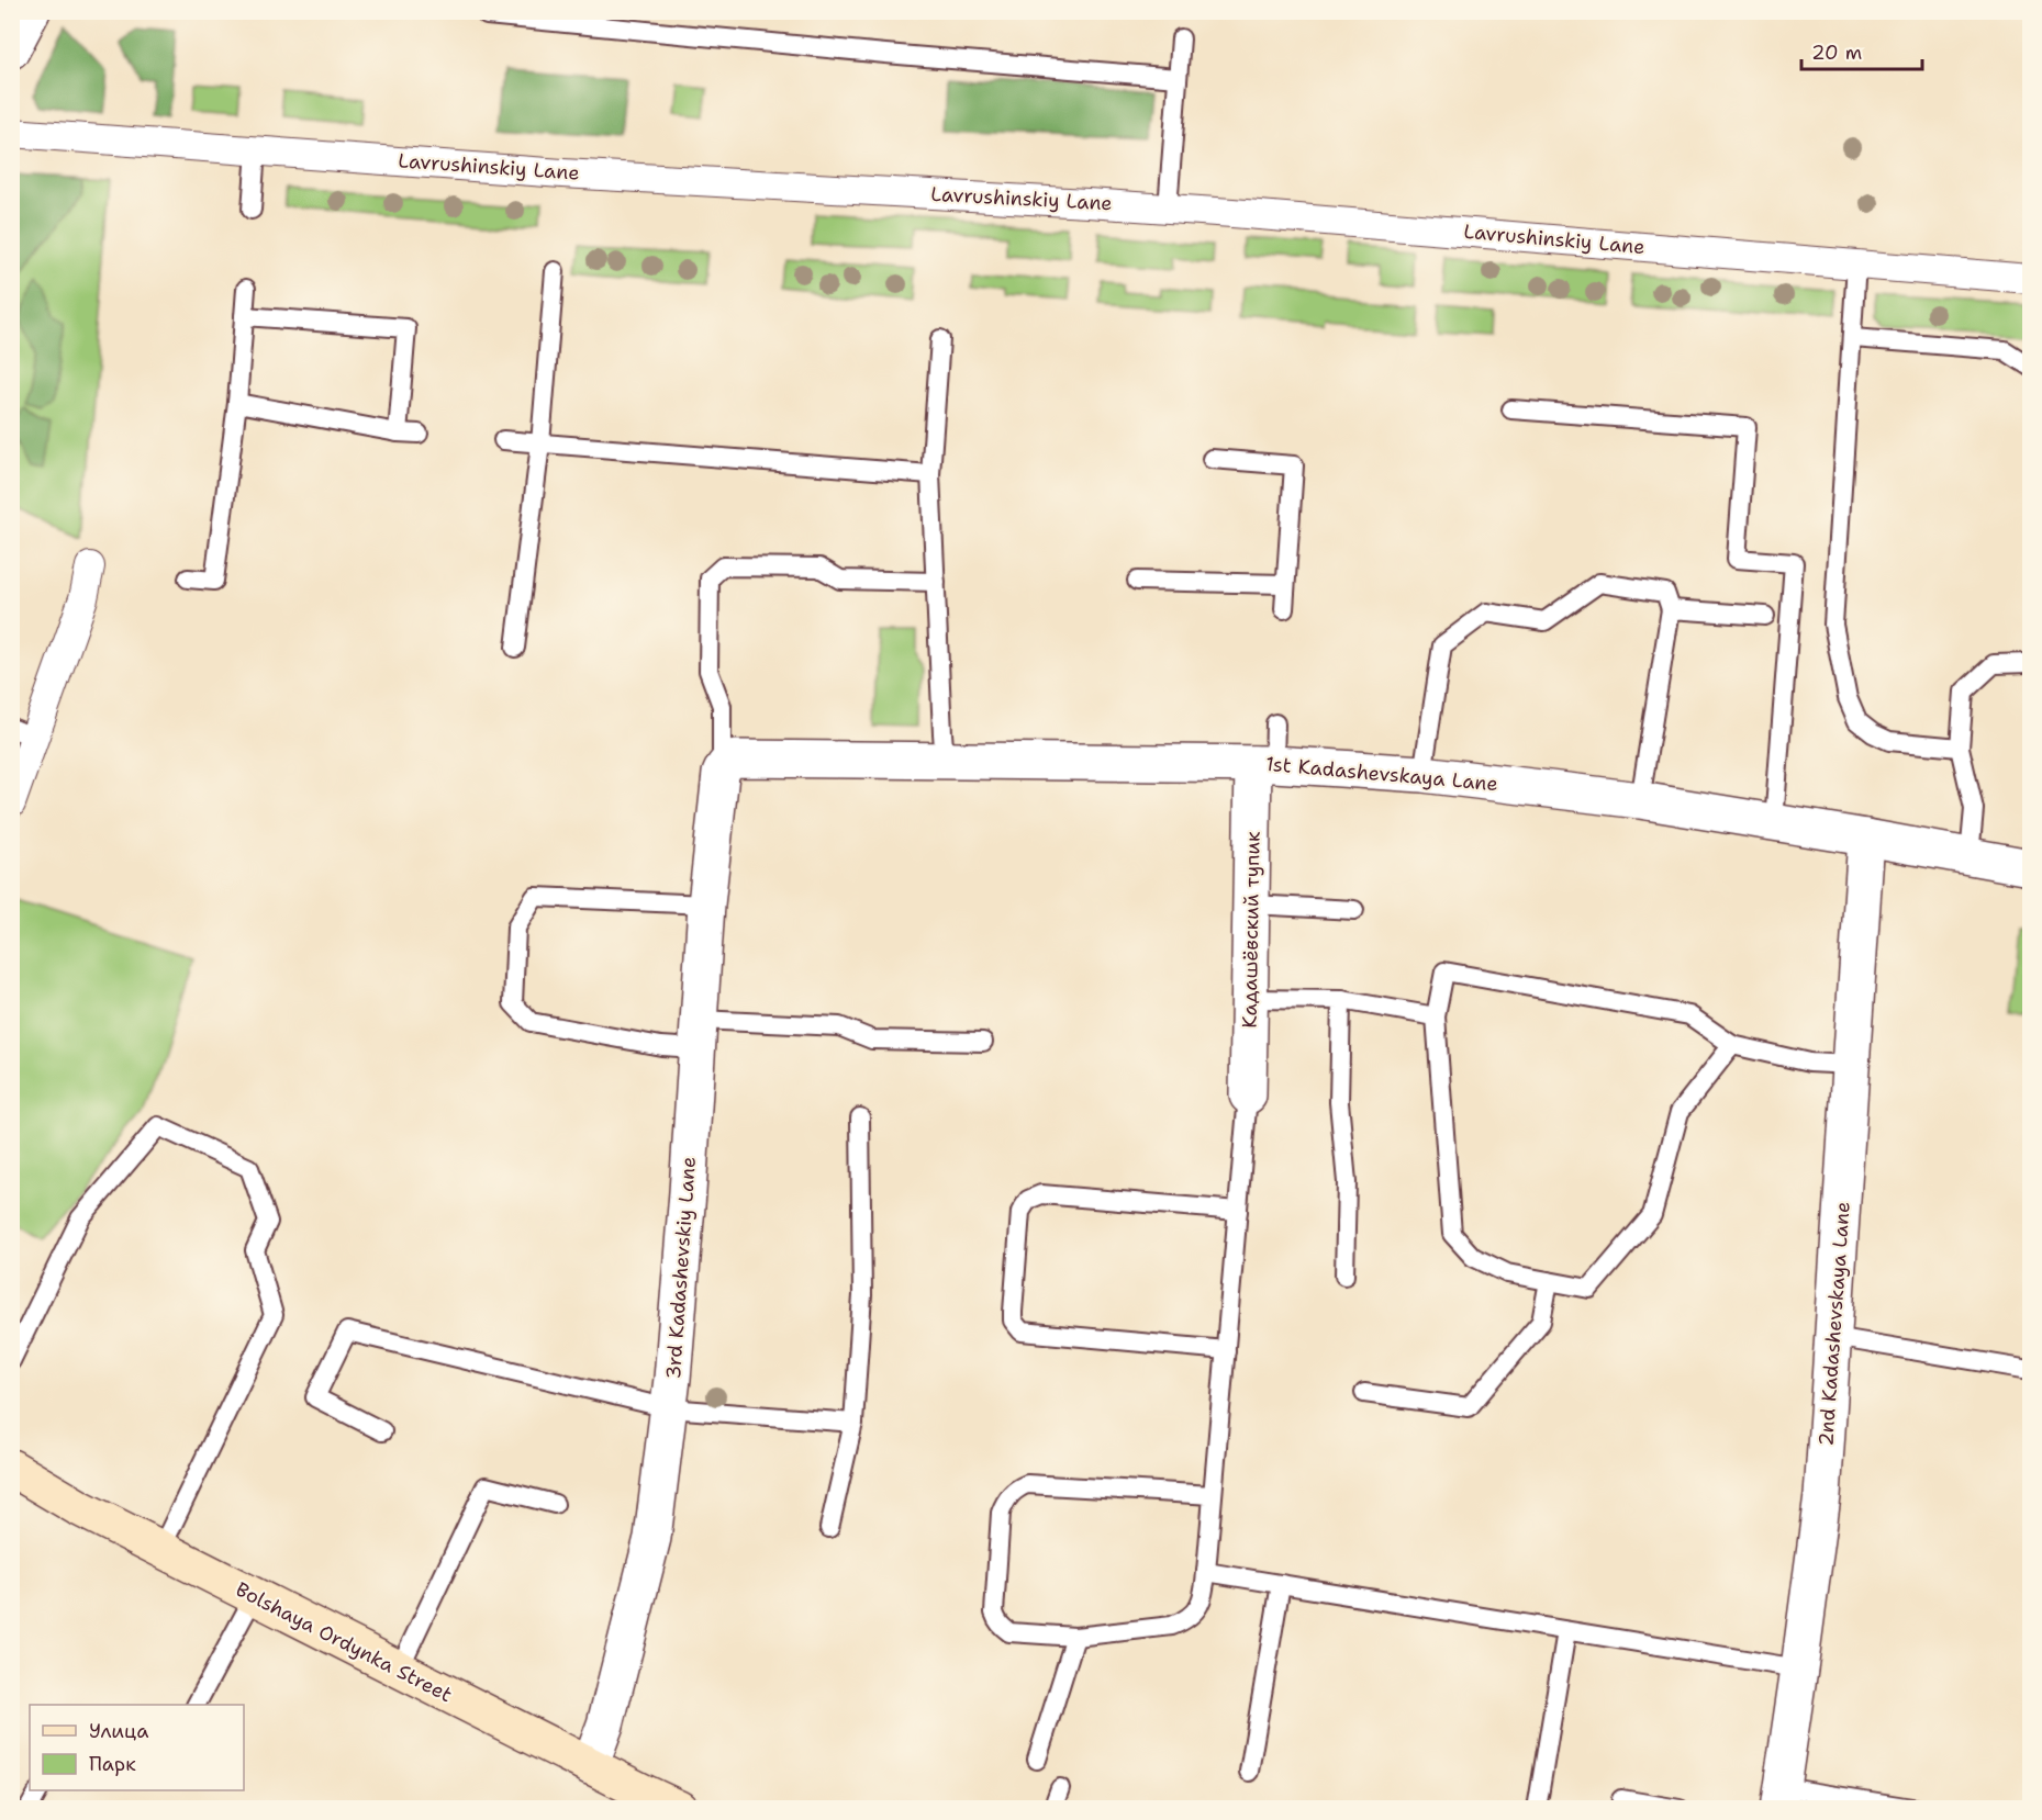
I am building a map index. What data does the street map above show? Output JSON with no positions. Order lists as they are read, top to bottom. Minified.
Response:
{"streets":{"main road":["Bolshaya Ordynka Street"],"street":["Lavrushinskiy Lane","1st Kadashevskaya Lane","Кадашёвский тупик","3rd Kadashevskiy Lane","2nd Kadashevskaya Lane"]},"crossings":[["1st Kadashevskaya Lane","Кадашёвский тупик"],["1st Kadashevskaya Lane","3rd Kadashevskiy Lane"],["1st Kadashevskaya Lane","2nd Kadashevskaya Lane"],["3rd Kadashevskiy Lane","Bolshaya Ordynka Street"]],"legend":["Улица","Парк"],"scale_bar":"20 m"}
